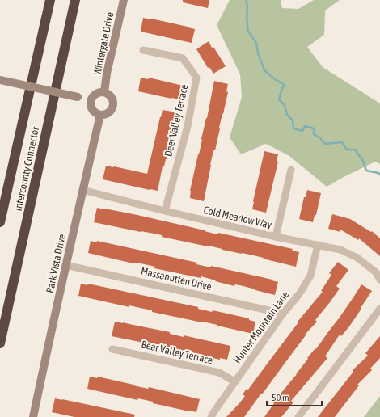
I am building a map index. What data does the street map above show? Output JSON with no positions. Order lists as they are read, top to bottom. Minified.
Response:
{"streets":{"highway":["Intercounty Connector"],"street":["Wintergate Drive","Deer Valley Terrace","Cold Meadow Way","Park Vista Drive","Massanutten Drive","Hunter Mountain Lane","Bear Valley Terrace"]},"crossings":[["Wintergate Drive","Park Vista Drive"],["Deer Valley Terrace","Cold Meadow Way"],["Cold Meadow Way","Park Vista Drive"],["Cold Meadow Way","Hunter Mountain Lane"],["Park Vista Drive","Massanutten Drive"],["Massanutten Drive","Hunter Mountain Lane"],["Hunter Mountain Lane","Bear Valley Terrace"]],"scale_bar":"50 m"}
